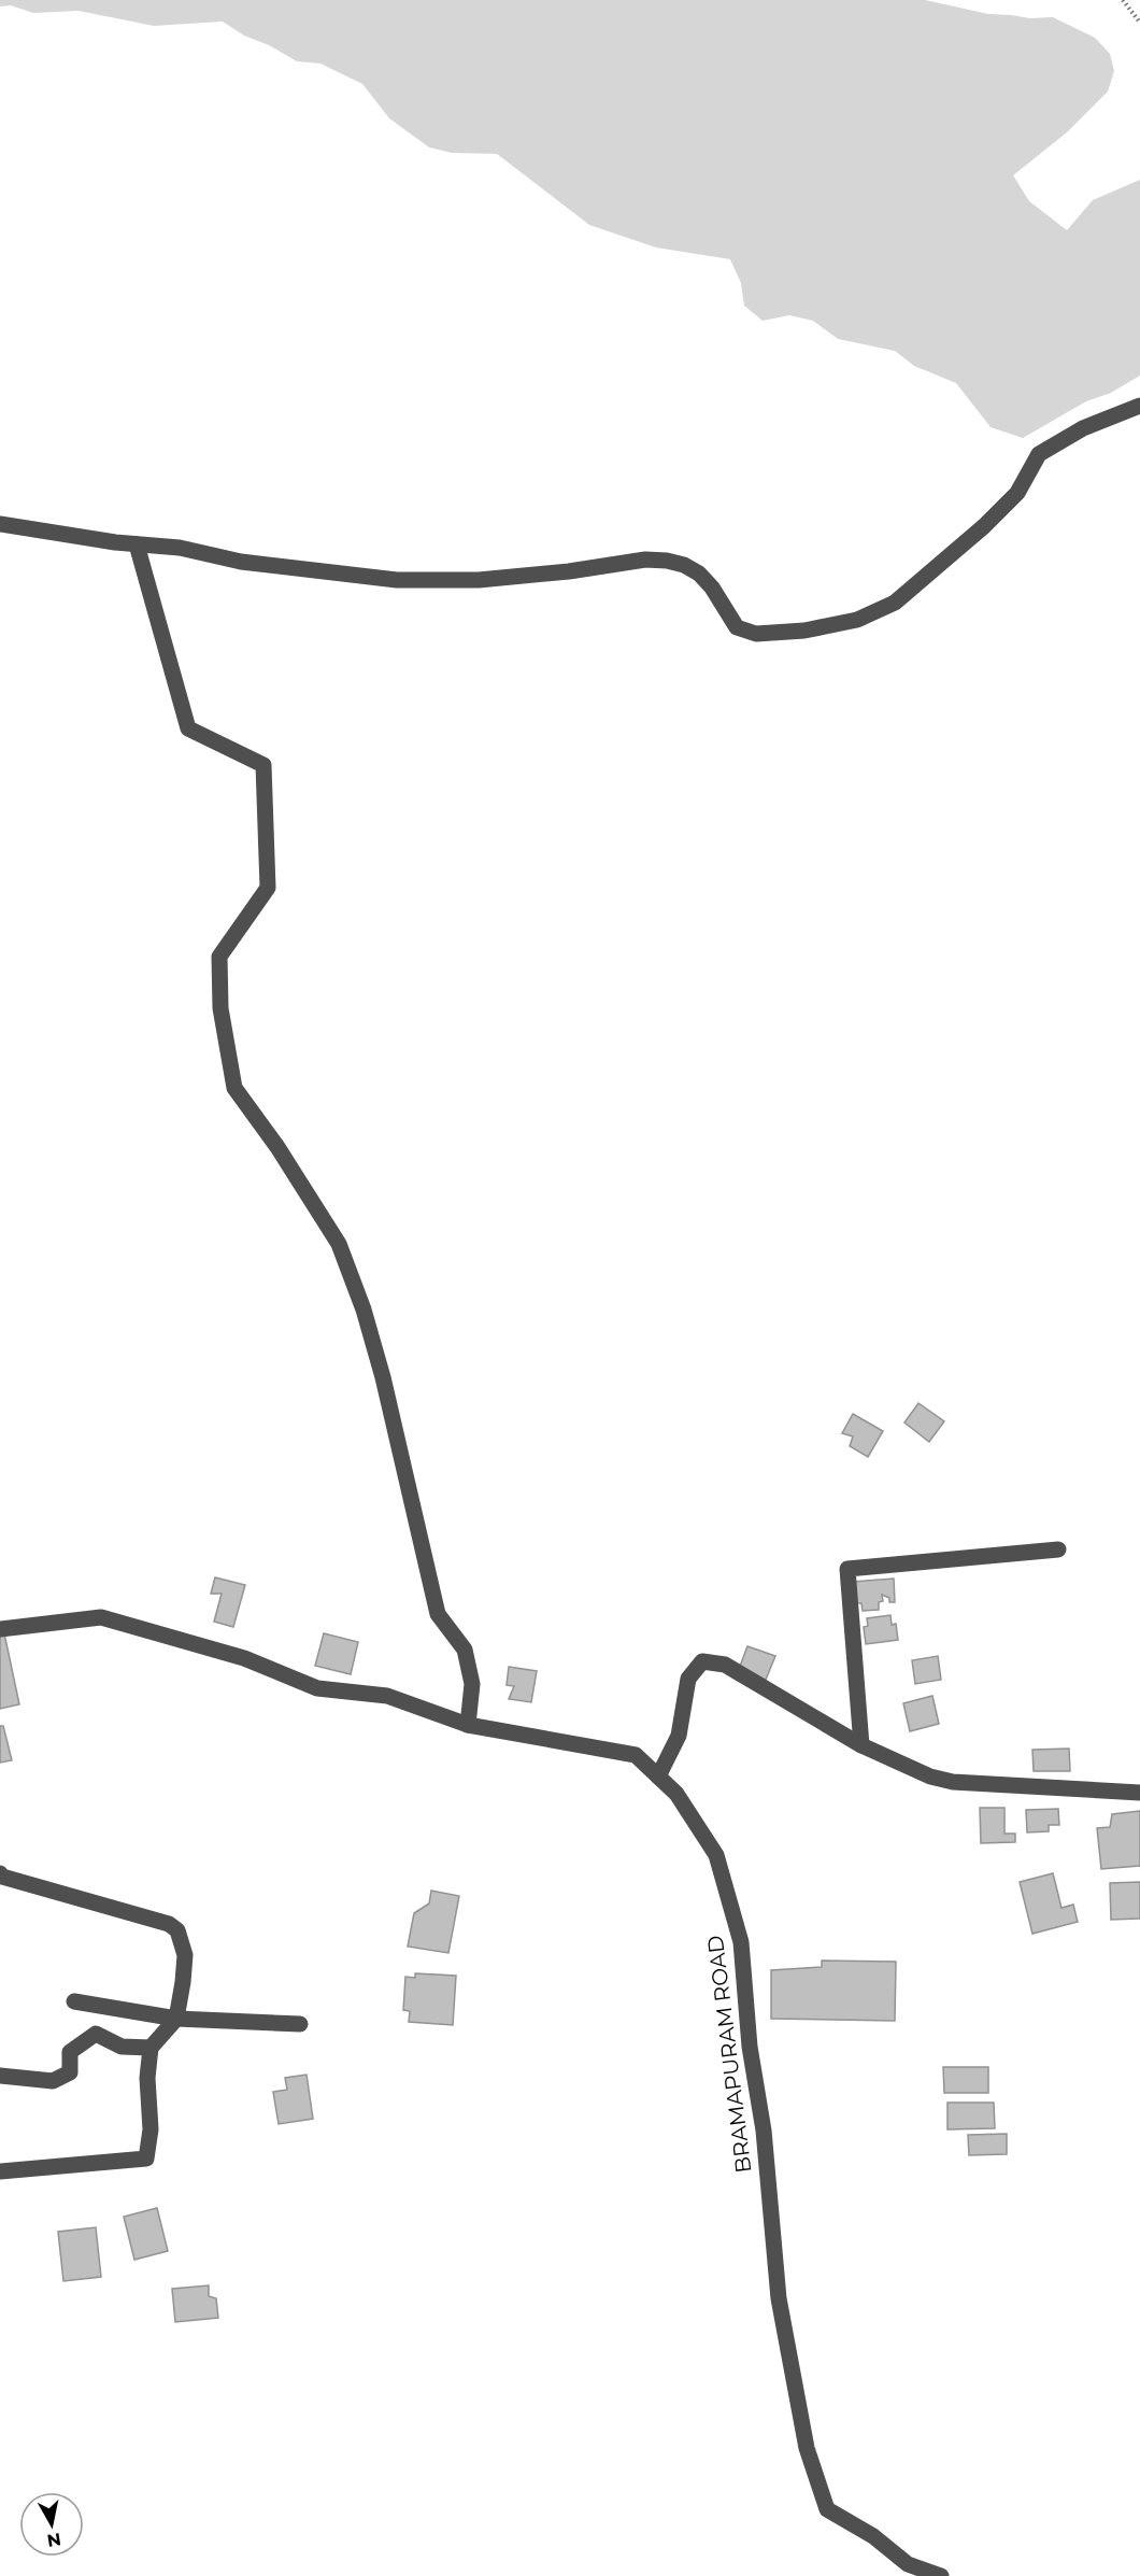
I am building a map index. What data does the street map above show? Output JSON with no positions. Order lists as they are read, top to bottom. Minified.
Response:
{"streets":{"street":["BRAMAPURAM ROAD"]},"north":"bottom"}
